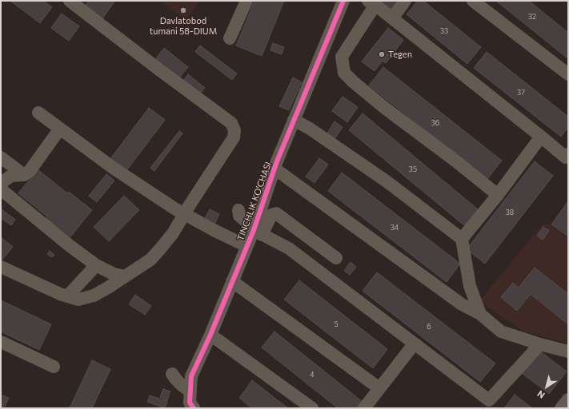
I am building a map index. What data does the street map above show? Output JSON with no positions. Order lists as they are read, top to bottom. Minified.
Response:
{"streets":{"street":["TINCHLIK KO'CHASI"]},"places":["Davlatobod tumani 58-DIUM","Tegen"],"house_numbers":["32","33","37","36","35","38","34","5","6","4"],"north":"bottom left"}
